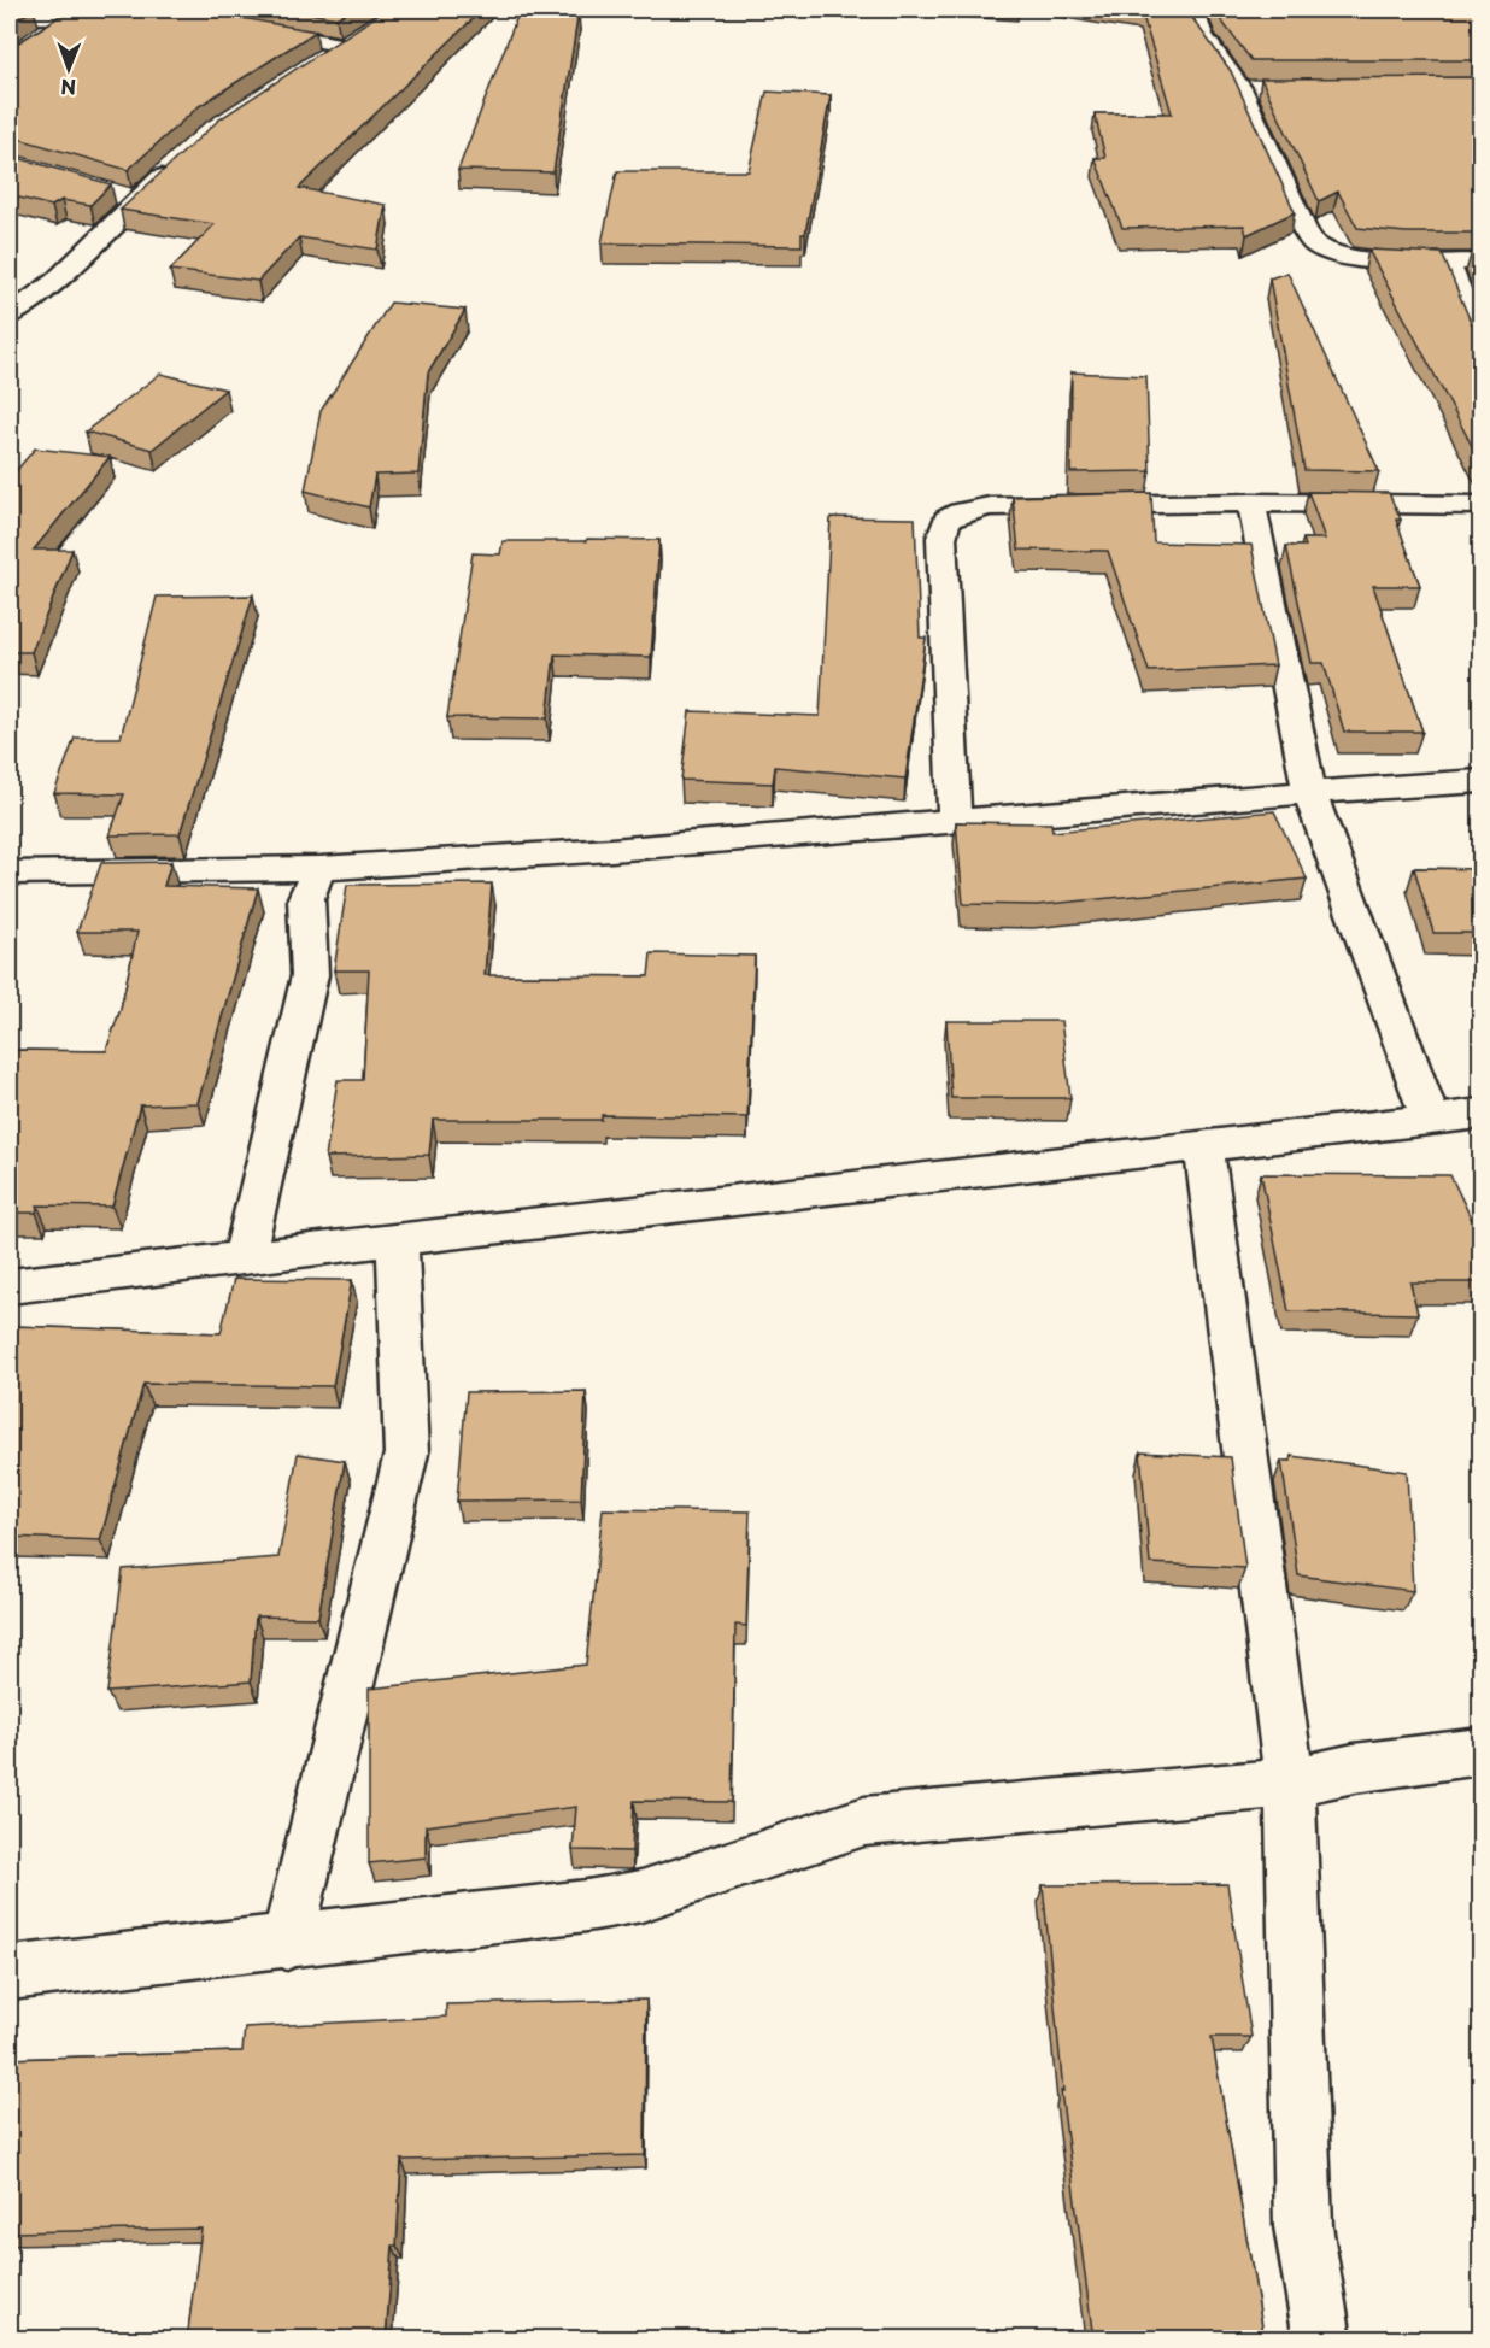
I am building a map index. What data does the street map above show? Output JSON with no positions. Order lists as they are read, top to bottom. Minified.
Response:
{"north":"bottom"}
